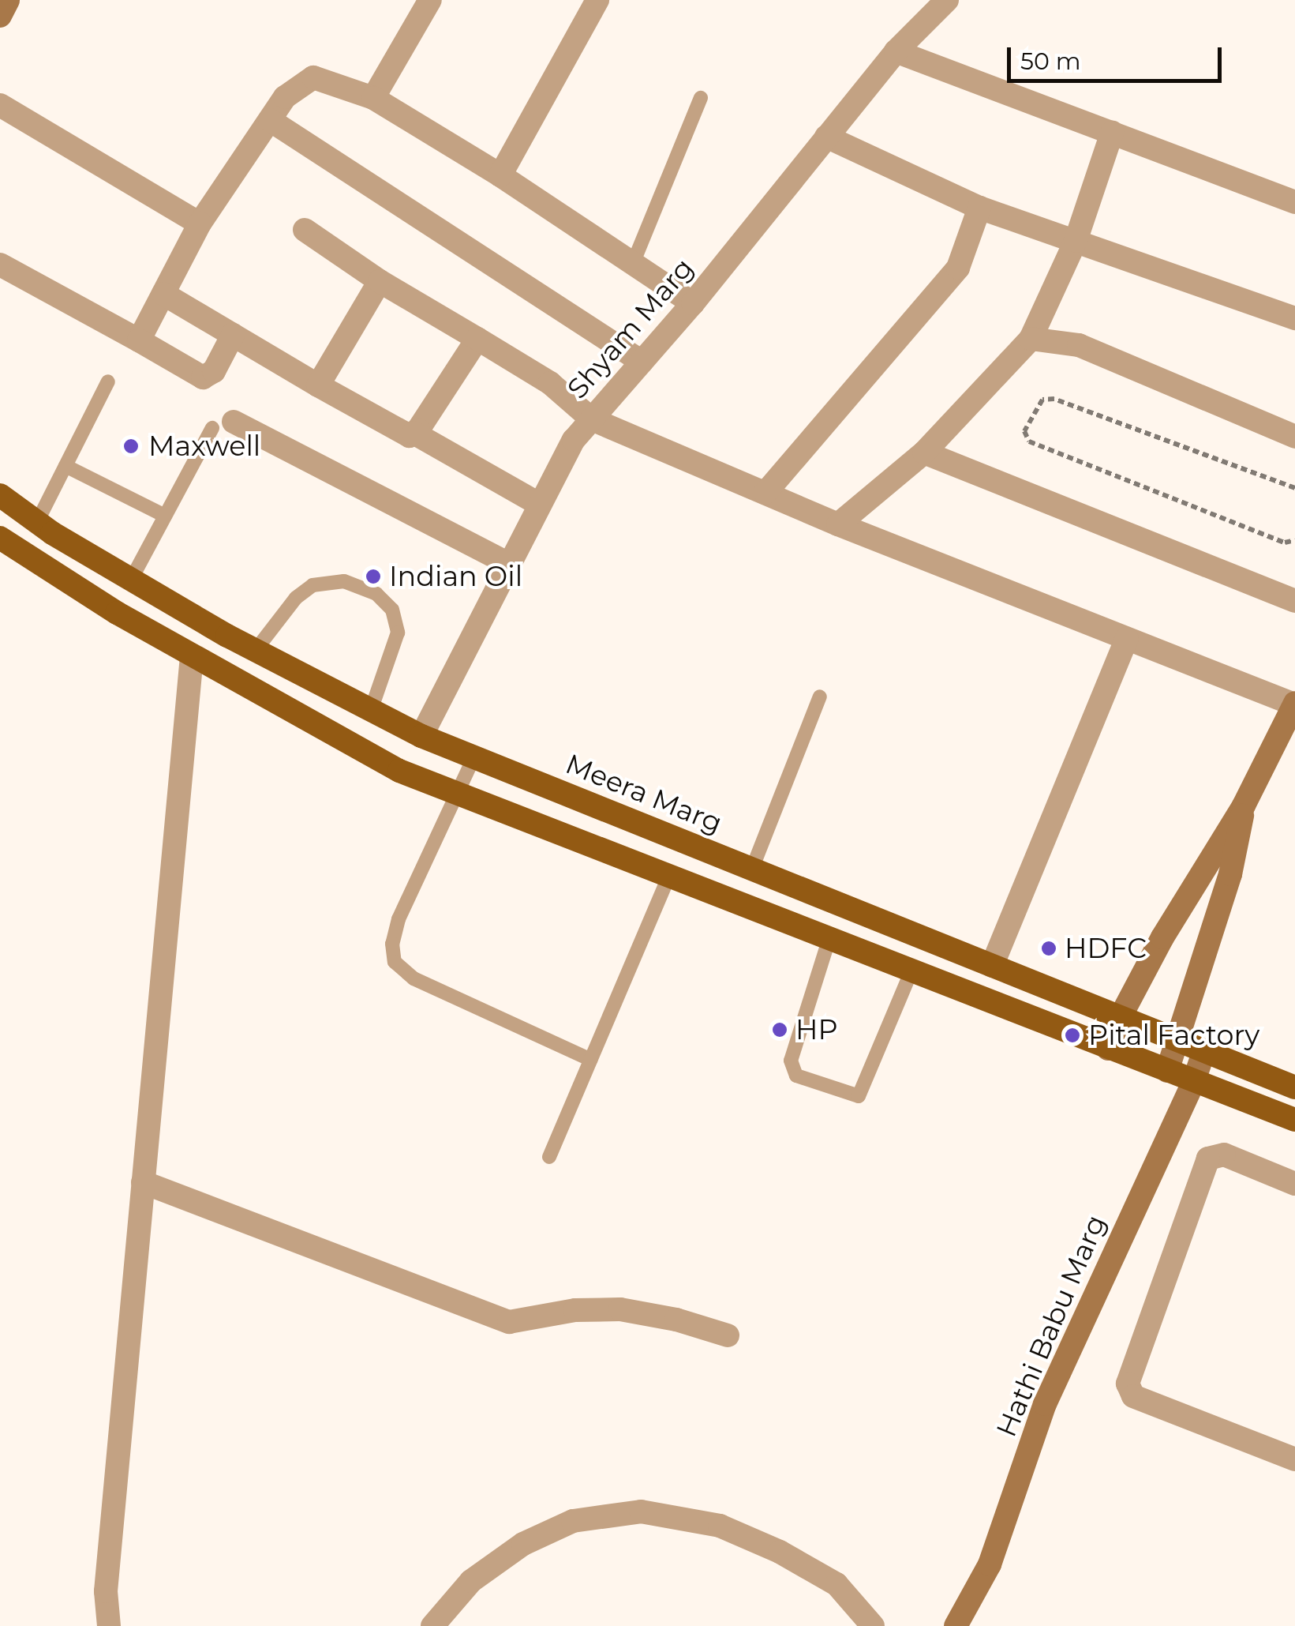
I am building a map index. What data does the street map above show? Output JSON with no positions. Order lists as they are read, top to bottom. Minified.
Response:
{"streets":{"main road":["Meera Marg"],"street":["Shyam Marg","Hathi Babu Marg"]},"crossings":[["Shyam Marg","Meera Marg"],["Meera Marg","Hathi Babu Marg"]],"places":["Maxwell","Indian Oil","HDFC","HP","Pital Factory"],"scale_bar":"50 m"}
